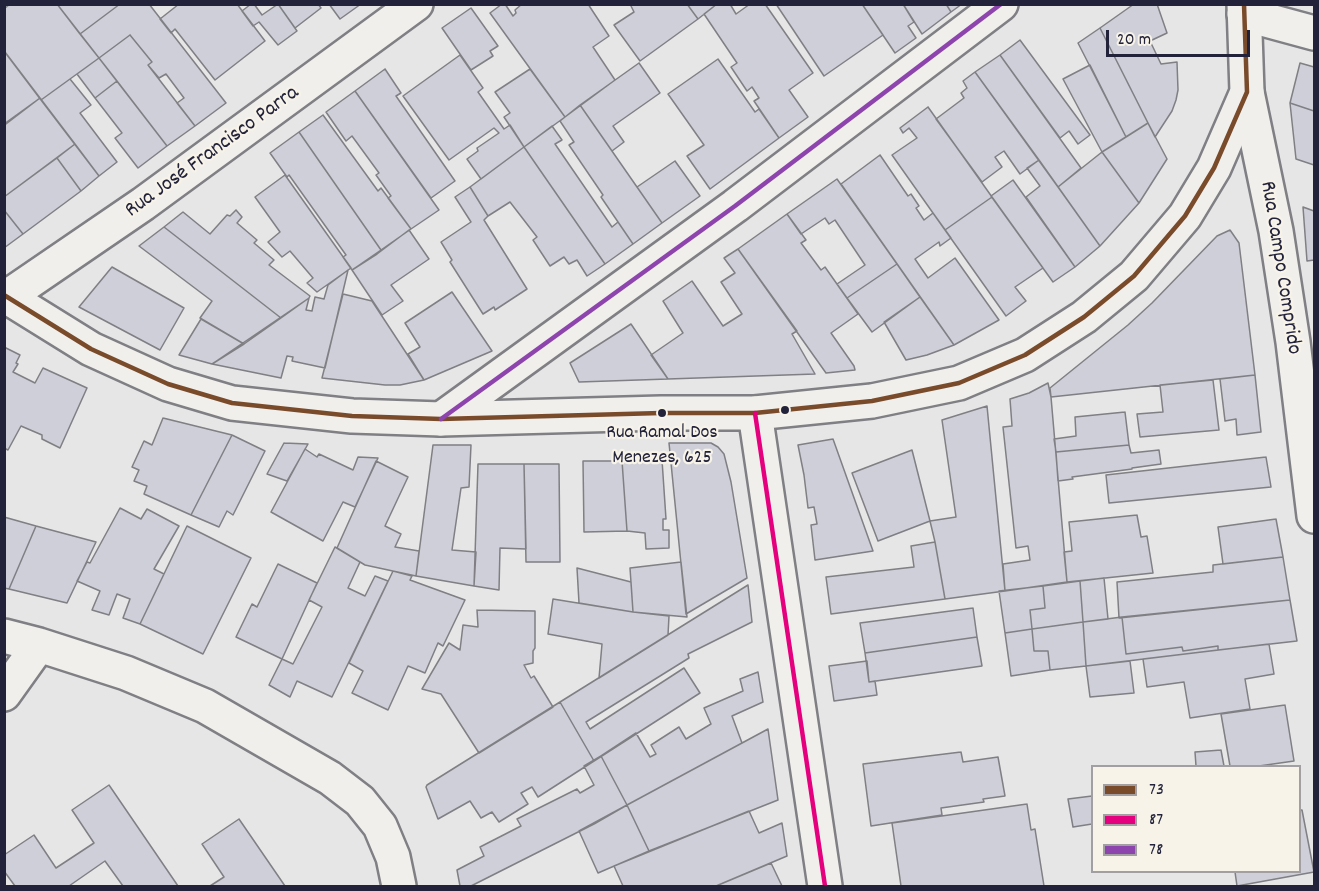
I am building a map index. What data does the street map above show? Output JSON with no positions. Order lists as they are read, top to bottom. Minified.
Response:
{"streets":{"street":["Rua José Francisco Parra","Rua Campo Comprido"]},"places":["Rua Ramal Dos Menezes, 625"],"lines":["transit line 73","transit line 78","transit line 87"],"legend":["73","87","78"],"scale_bar":"20 m"}
